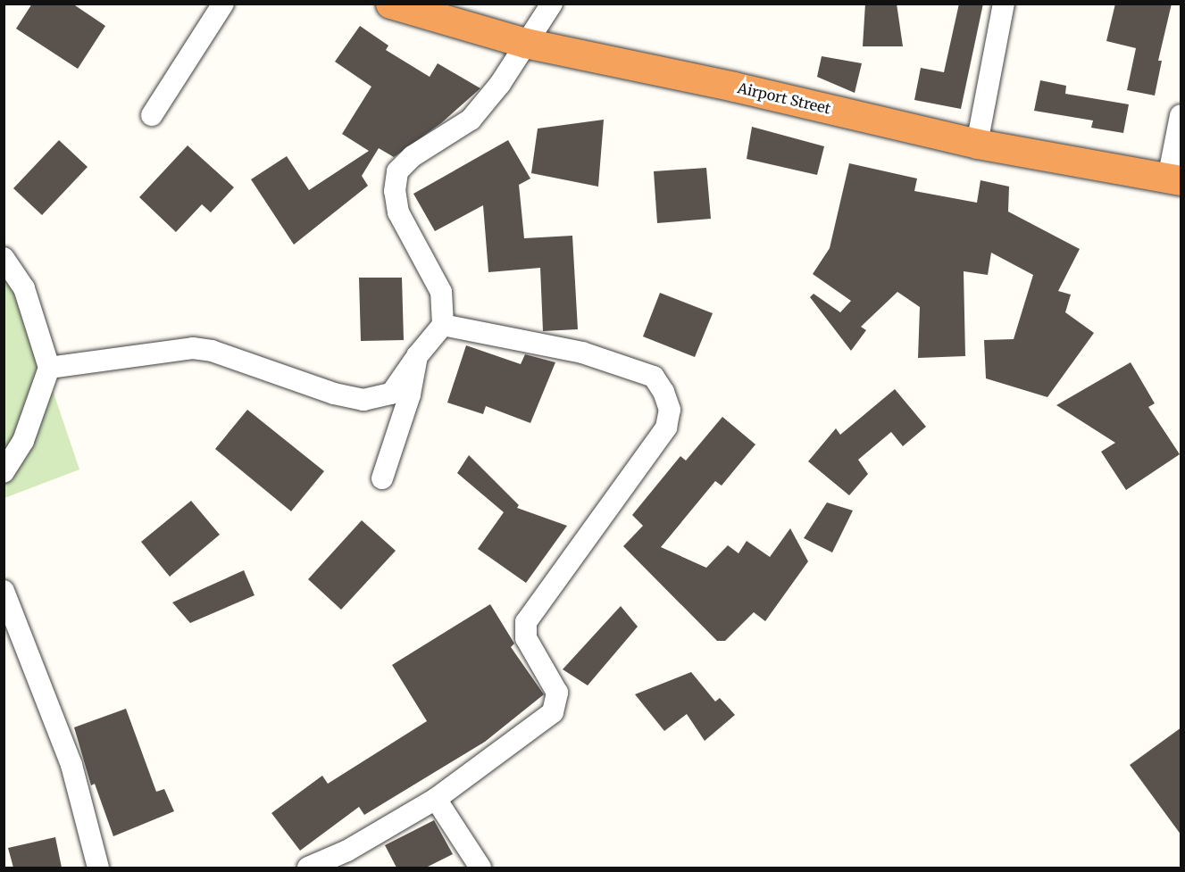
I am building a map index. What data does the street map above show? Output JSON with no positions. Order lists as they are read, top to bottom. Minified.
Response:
{"streets":{"highway":["Airport Street"]}}
